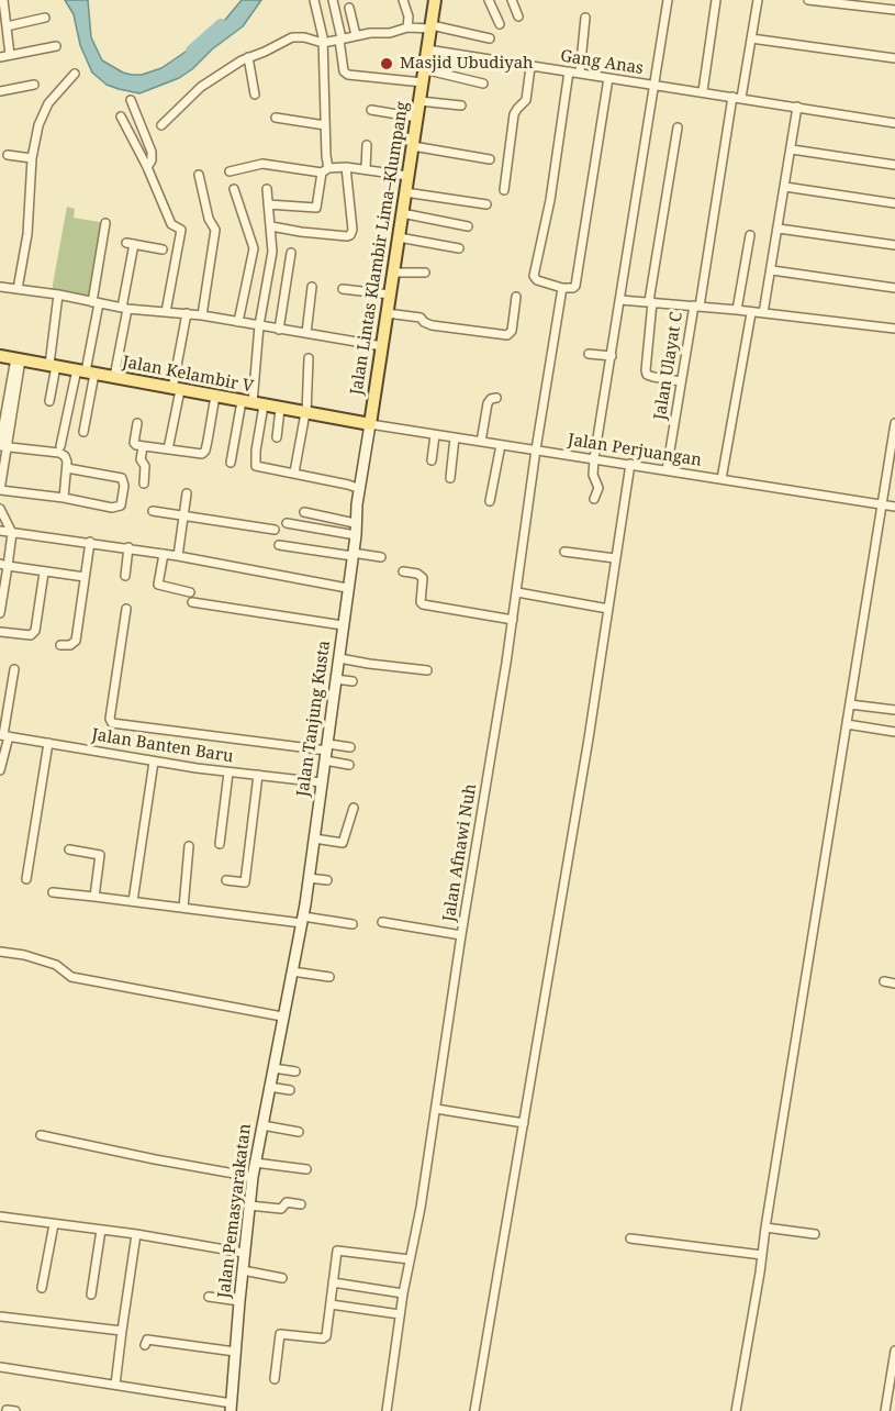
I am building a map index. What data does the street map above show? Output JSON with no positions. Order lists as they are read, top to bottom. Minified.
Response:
{"streets":{"main road":["Jalan Lintas Klambir Lima–Klumpang","Jalan Kelambir V"],"street":["Gang Anas","Jalan Ulayat C","Jalan Perjuangan","Jalan Tanjung Kusta","Jalan Banten Baru","Jalan Afnawi Nuh","Jalan Pemasyarakatan"]},"crossings":[["Gang Anas","Jalan Lintas Klambir Lima–Klumpang"],["Gang Anas","Jalan Ulayat C"],["Jalan Lintas Klambir Lima–Klumpang","Jalan Kelambir V"],["Jalan Lintas Klambir Lima–Klumpang","Jalan Perjuangan"],["Jalan Lintas Klambir Lima–Klumpang","Jalan Tanjung Kusta"],["Jalan Ulayat C","Jalan Perjuangan"],["Jalan Kelambir V","Jalan Perjuangan"],["Jalan Kelambir V","Jalan Tanjung Kusta"],["Jalan Perjuangan","Jalan Tanjung Kusta"],["Jalan Perjuangan","Jalan Afnawi Nuh"],["Jalan Tanjung Kusta","Jalan Banten Baru"],["Jalan Tanjung Kusta","Jalan Pemasyarakatan"]],"places":["Masjid Ubudiyah"]}
